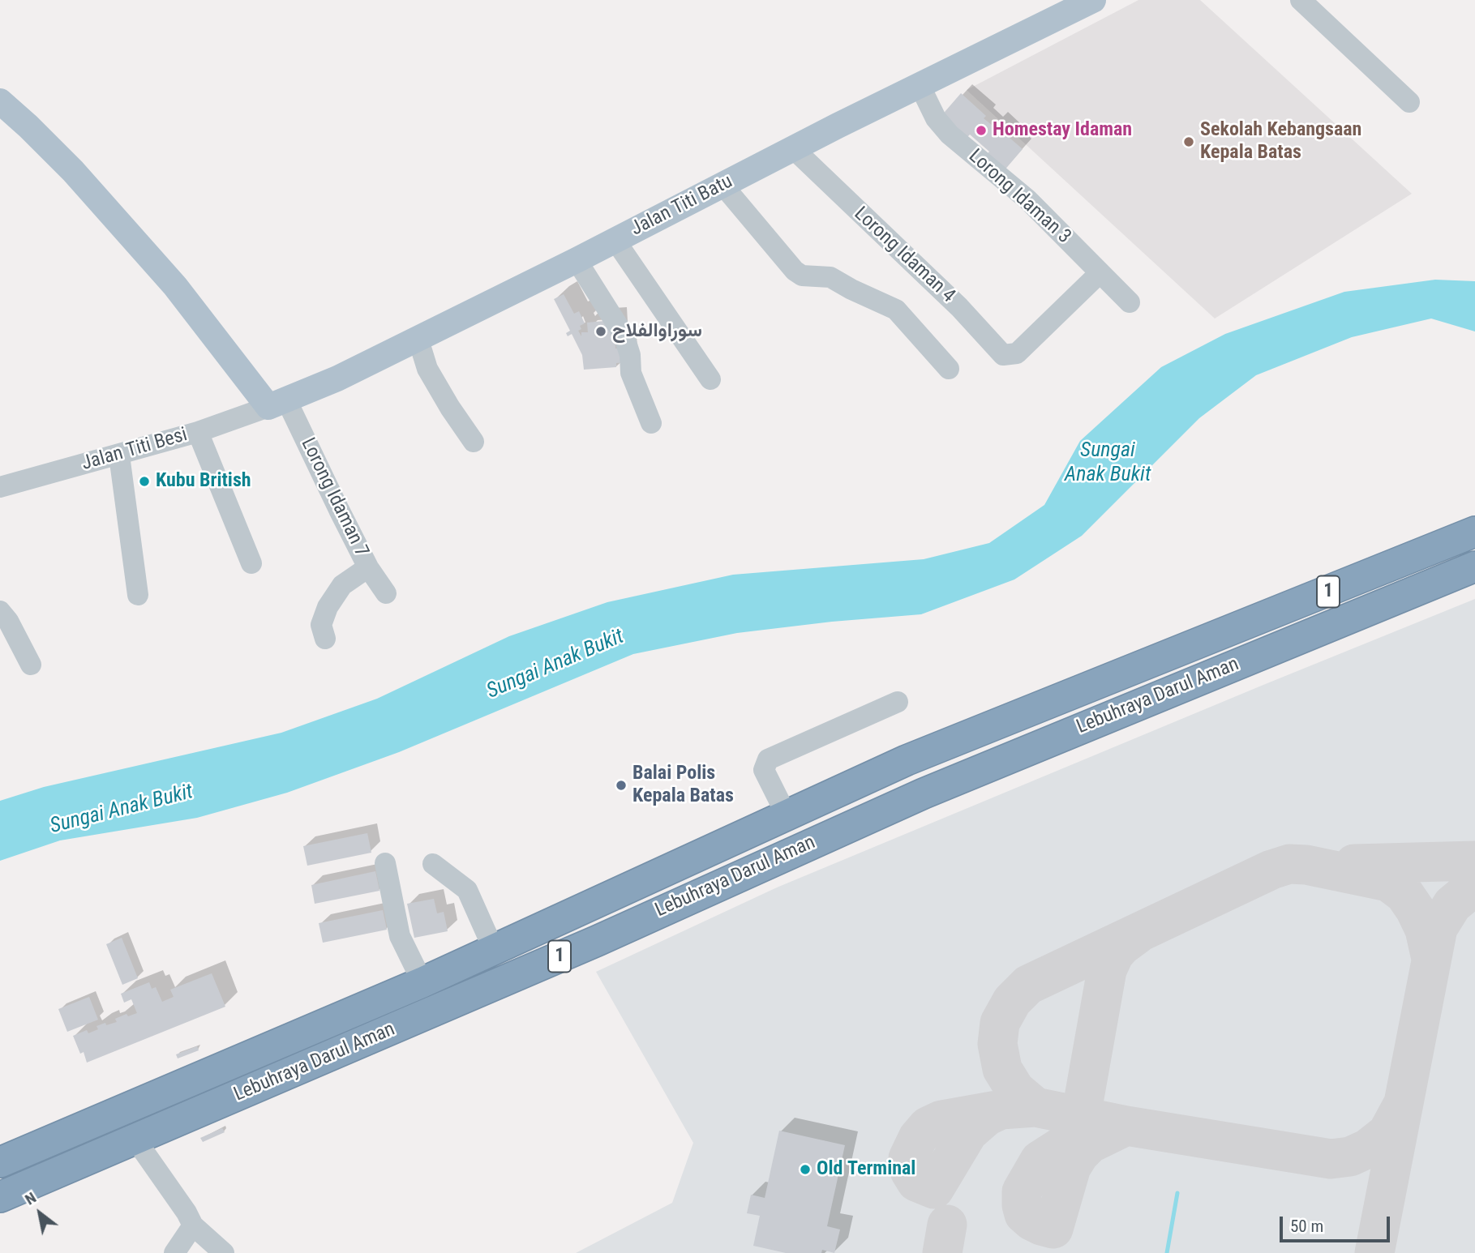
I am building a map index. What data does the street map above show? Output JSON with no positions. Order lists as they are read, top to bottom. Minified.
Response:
{"streets":{"highway":["1","Lebuhraya Darul Aman"],"main road":["Jalan Titi Batu"],"street":["Lorong Idaman 3","Lorong Idaman 4","Jalan Titi Besi","Lorong Idaman 7"]},"crossings":[["Lorong Idaman 3","Jalan Titi Batu"],["Lorong Idaman 3","Lorong Idaman 4"],["Jalan Titi Batu","Lorong Idaman 4"],["Jalan Titi Batu","Jalan Titi Besi"],["Jalan Titi Batu","Lorong Idaman 7"],["Jalan Titi Besi","Lorong Idaman 7"]],"water":["Sungai Anak Bukit"],"places":["Homestay Idaman","Sekolah Kebangsaan Kepala Batas","سوراوالفلاح","Kubu British","Balai Polis Kepala Batas","Old Terminal"],"scale_bar":"50 m","north":"top left"}
